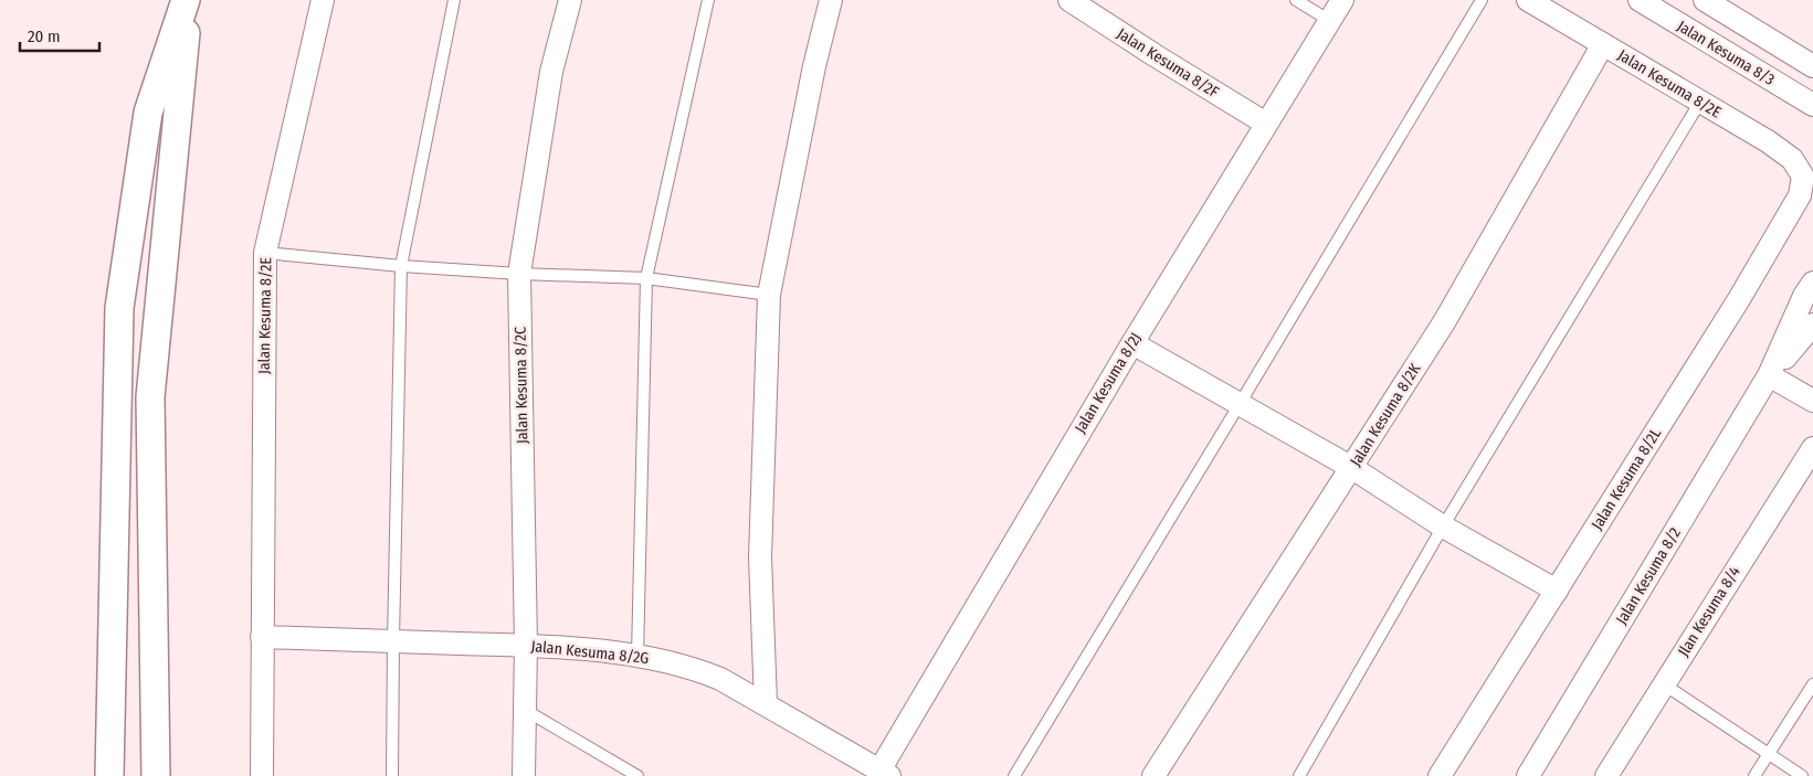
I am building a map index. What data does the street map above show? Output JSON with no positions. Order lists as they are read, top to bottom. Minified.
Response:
{"streets":{"street":["Jalan Kesuma 8/3","Jalan Kesuma 8/2F","Jalan Kesuma 8/2E","Jalan Kesuma 8/2J","Jalan Kesuma 8/2C","Jalan Kesuma 8/2K","Jalan Kesuma 8/2L","Jalan Kesuma 8/2","Jlan Kesuma 8/4","Jalan Kesuma 8/2G"]},"crossings":[["Jalan Kesuma 8/2F","Jalan Kesuma 8/2J"],["Jalan Kesuma 8/2E","Jalan Kesuma 8/2K"],["Jalan Kesuma 8/2E","Jalan Kesuma 8/2L"],["Jalan Kesuma 8/2E","Jalan Kesuma 8/2G"],["Jalan Kesuma 8/2J","Jalan Kesuma 8/2G"],["Jalan Kesuma 8/2C","Jalan Kesuma 8/2G"]],"scale_bar":"20 m"}
